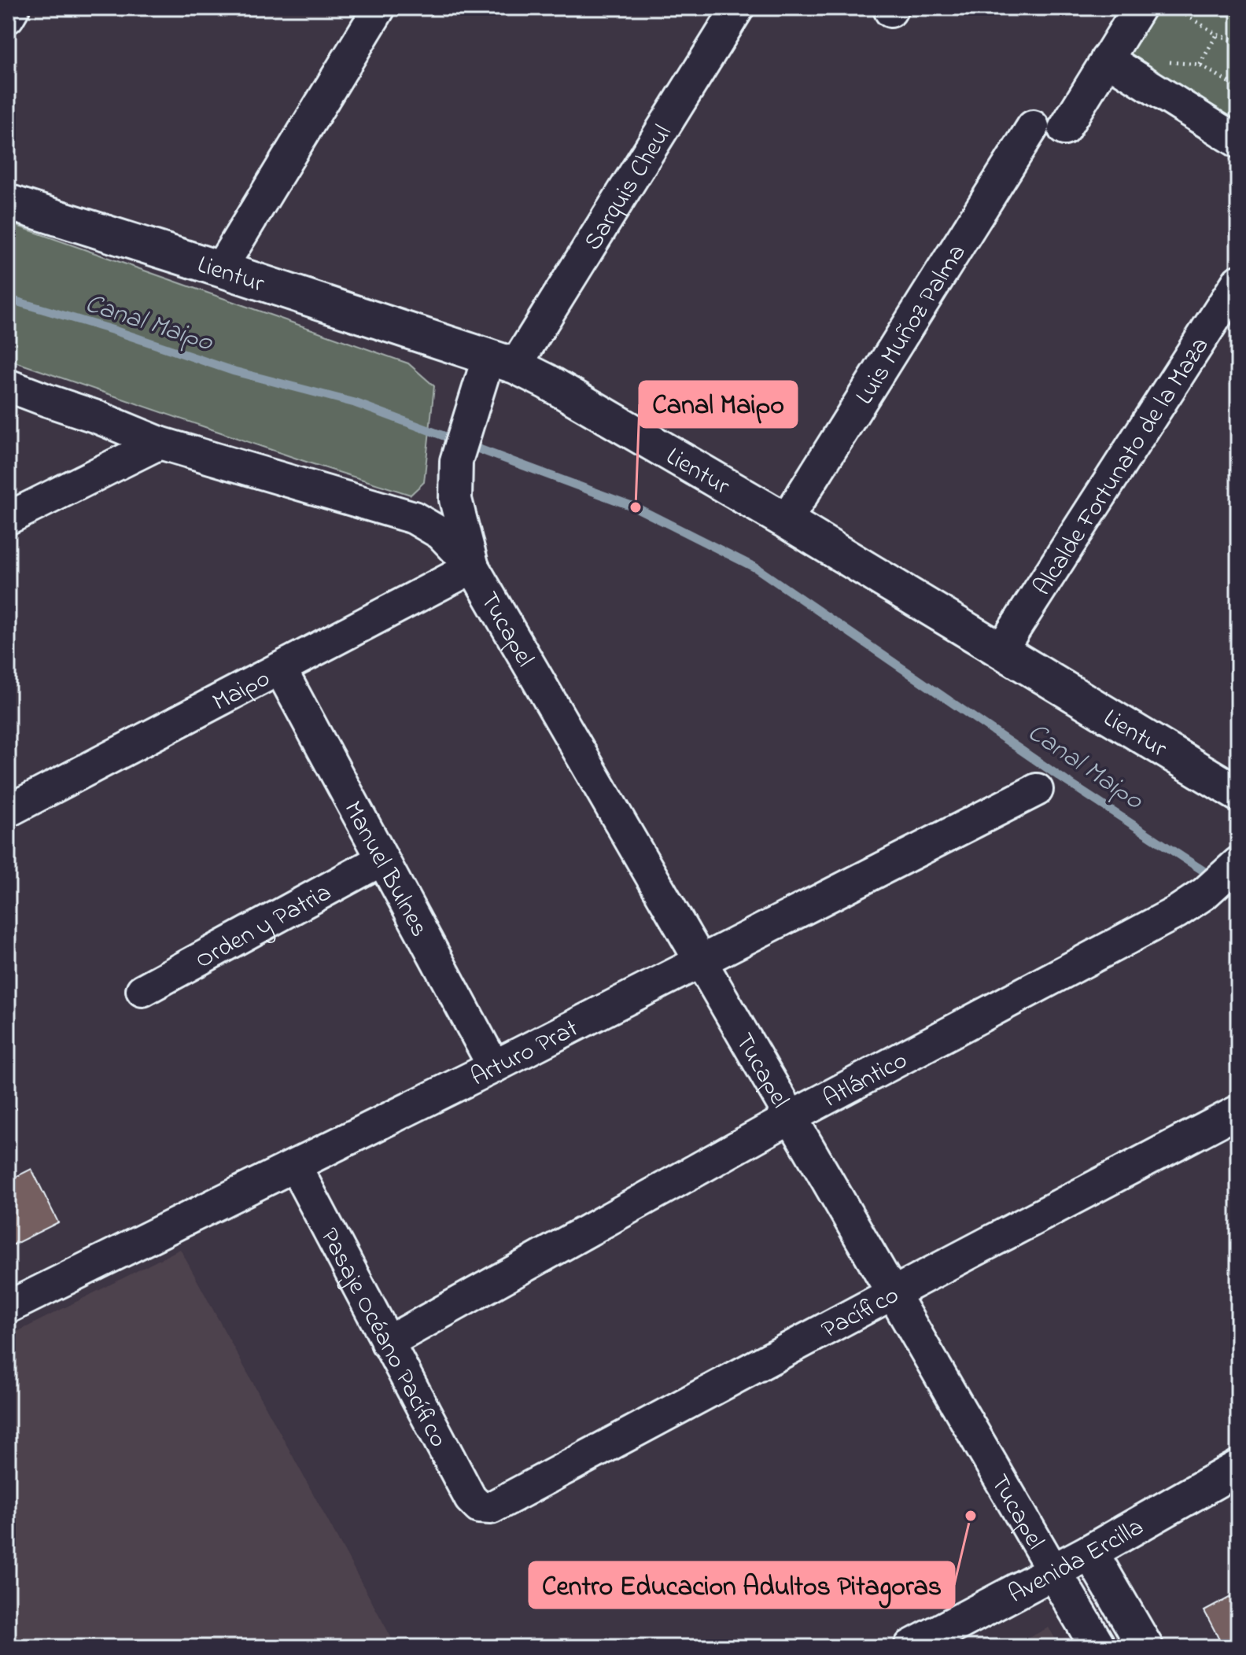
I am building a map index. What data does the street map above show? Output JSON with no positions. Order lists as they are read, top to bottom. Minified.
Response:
{"streets":{"street":["Sarquis Cheul","Lientur","Luis Muñoz Palma","Alcalde Fortunato de la Maza","Tucapel","Maipo","Manuel Bulnes","Orden y Patria","Arturo Prat","Atlántico","Pacífico","Pasaje Océano Pacífico","Avenida Ercilla"]},"crossings":[["Sarquis Cheul","Lientur"],["Sarquis Cheul","Tucapel"],["Lientur","Luis Muñoz Palma"],["Lientur","Alcalde Fortunato de la Maza"],["Lientur","Tucapel"],["Tucapel","Maipo"],["Tucapel","Arturo Prat"],["Tucapel","Atlántico"],["Tucapel","Pacífico"],["Tucapel","Avenida Ercilla"],["Maipo","Manuel Bulnes"],["Manuel Bulnes","Orden y Patria"],["Manuel Bulnes","Arturo Prat"],["Arturo Prat","Pasaje Océano Pacífico"],["Atlántico","Pasaje Océano Pacífico"],["Pacífico","Pasaje Océano Pacífico"]],"water":["Canal Maipo"],"places":["Canal Maipo","Centro Educacion Adultos Pitagoras"]}
